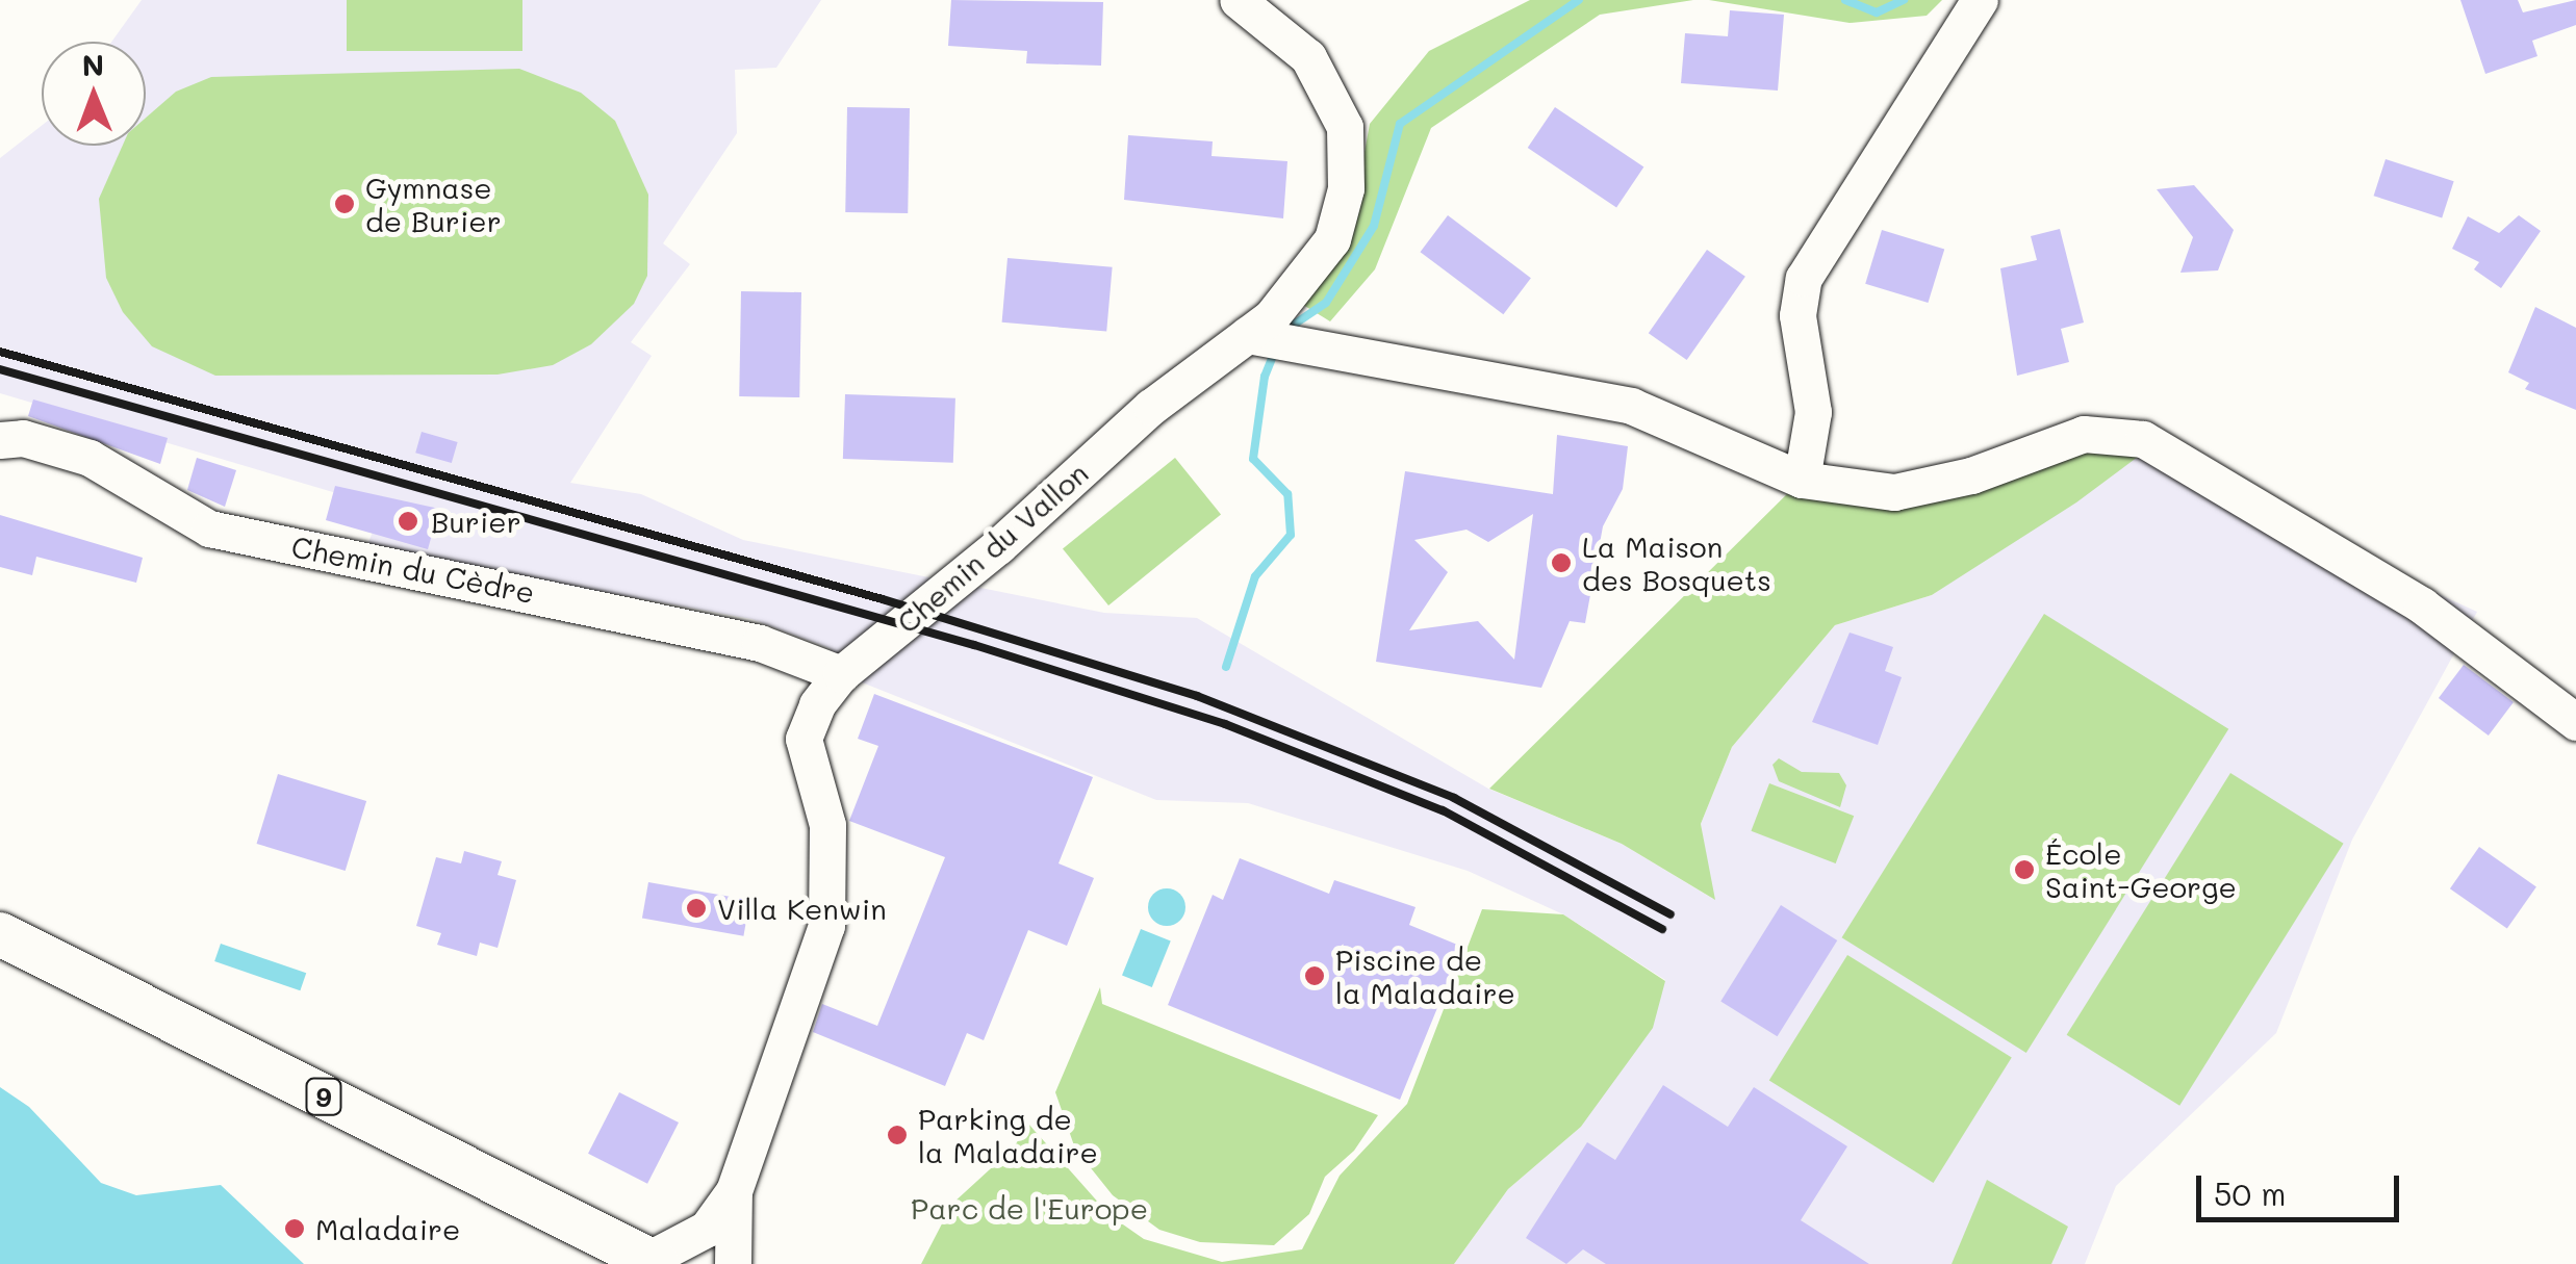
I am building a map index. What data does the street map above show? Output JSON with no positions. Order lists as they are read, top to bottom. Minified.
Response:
{"streets":{"main road":["9"],"street":["Chemin du Vallon","Chemin du Cèdre"]},"crossings":[["Chemin du Vallon","Chemin du Cèdre"],["Chemin du Vallon","9"]],"parks":["Parc de l'Europe"],"places":["Gymnase de Burier","Burier","La Maison des Bosquets","École Saint-George","Villa Kenwin","Piscine de la Maladaire","Parking de la Maladaire","Maladaire"],"scale_bar":"50 m","north":"top"}
